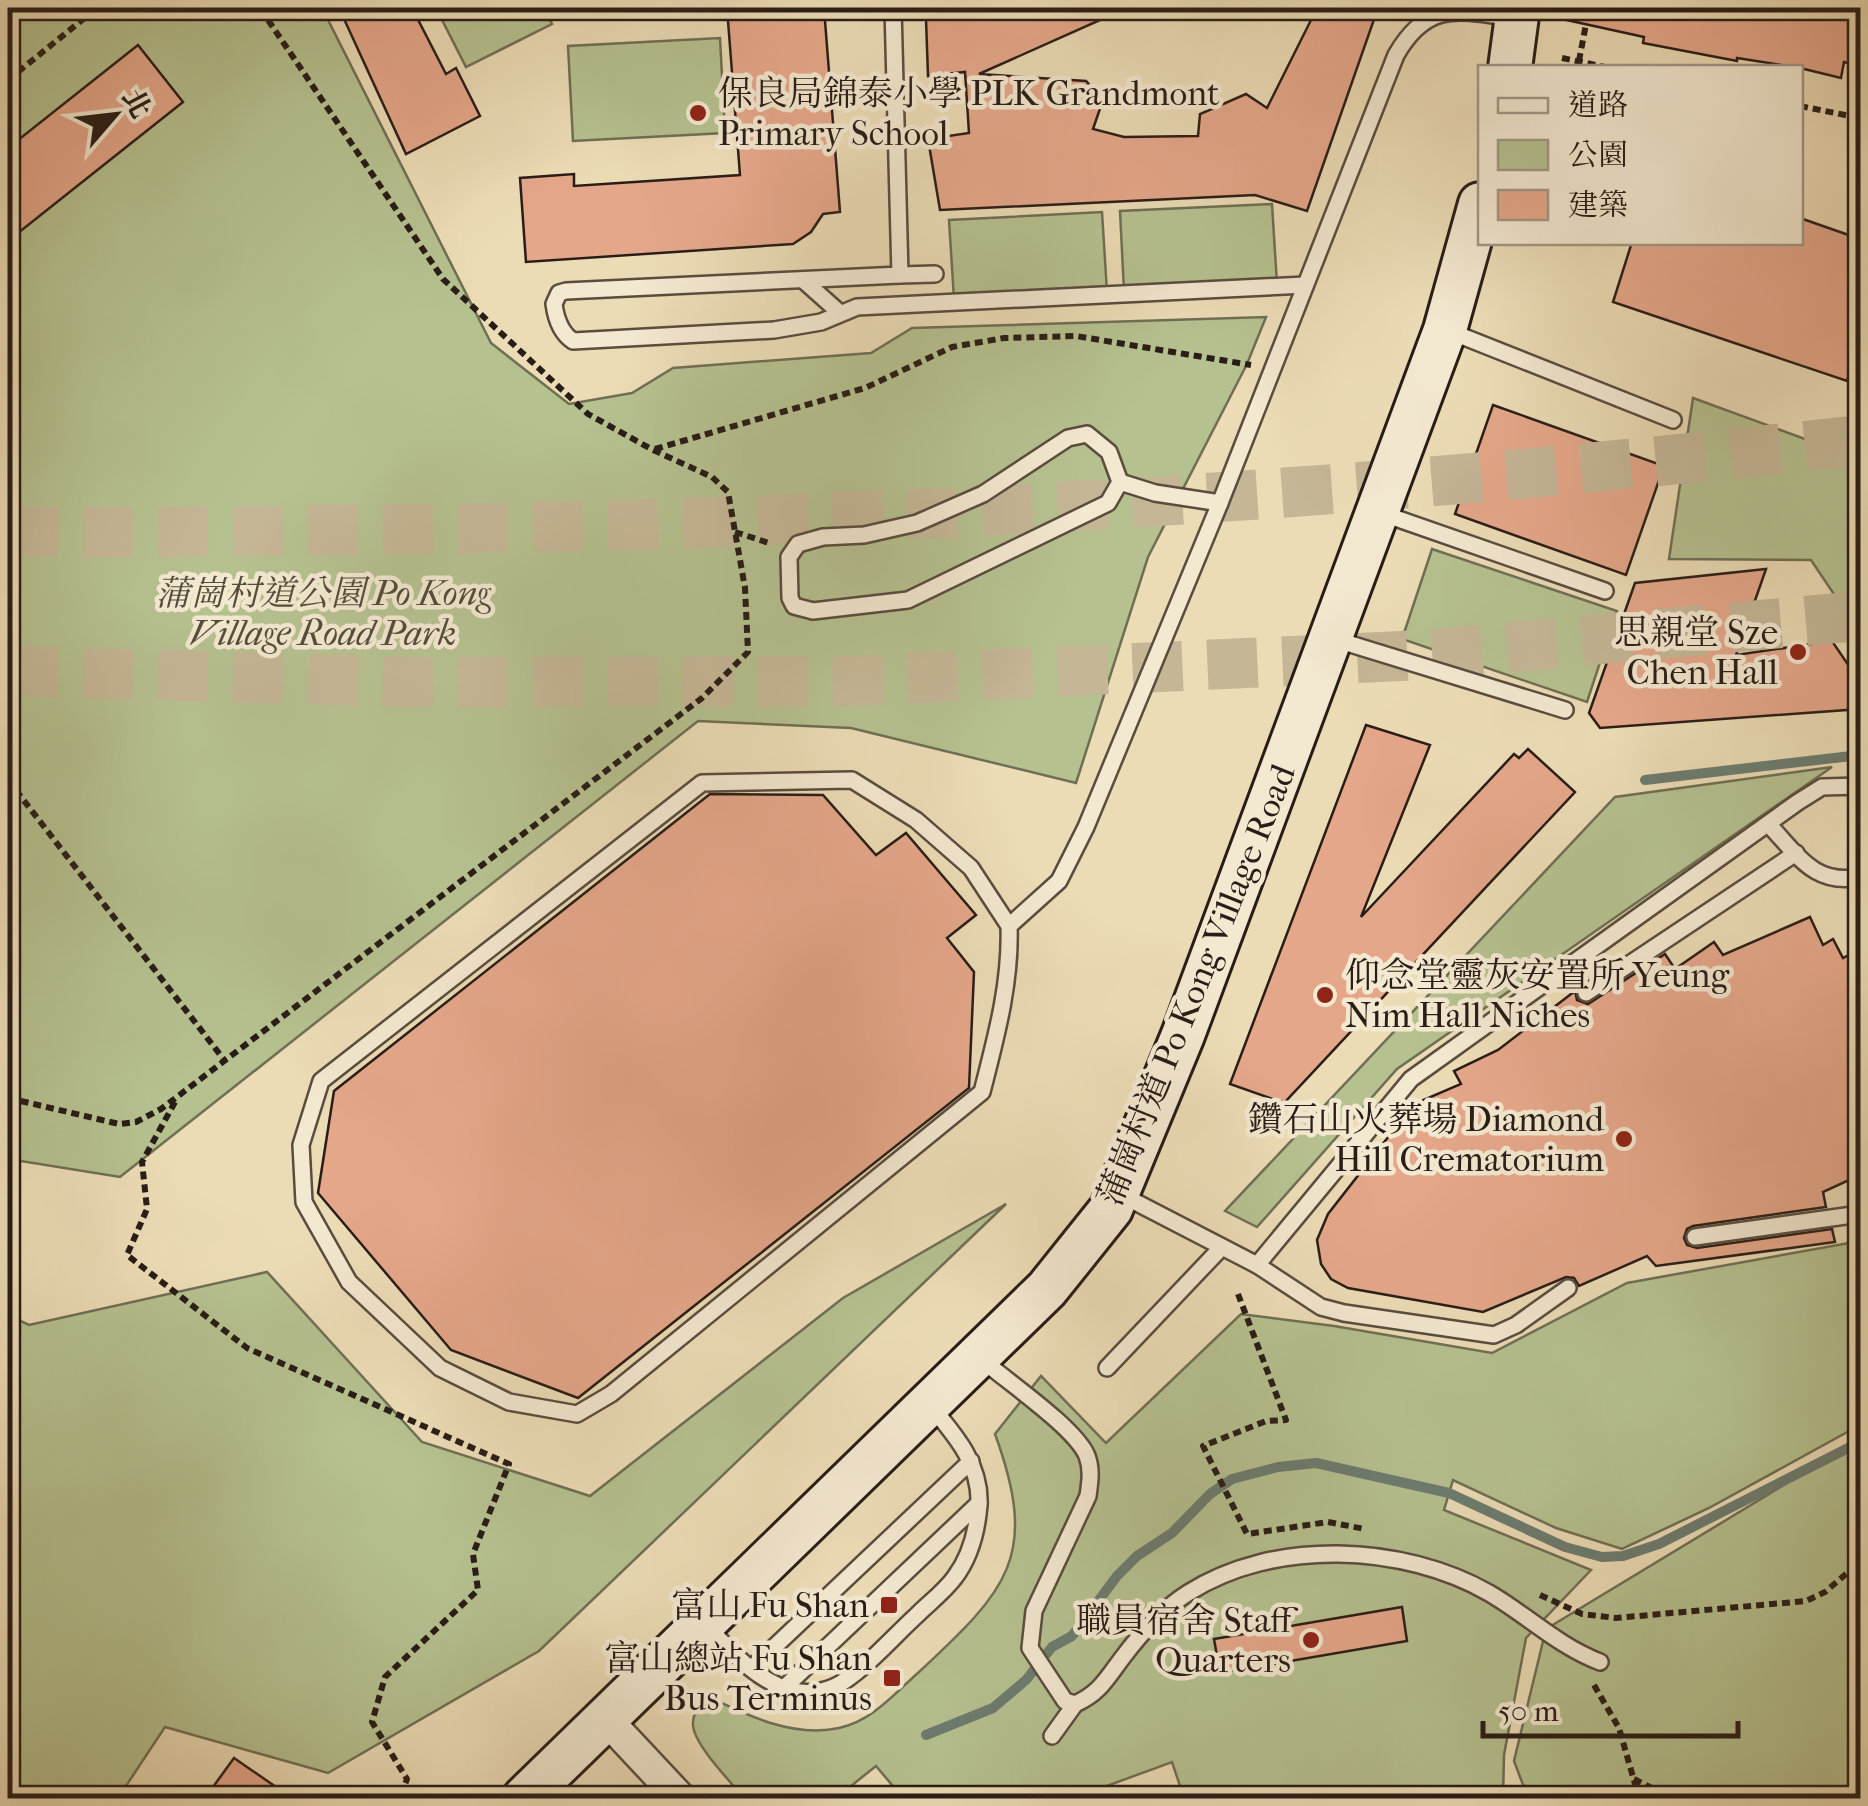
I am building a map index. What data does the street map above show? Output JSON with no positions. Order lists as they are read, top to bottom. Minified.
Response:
{"streets":{"main road":["蒲崗村道 Po Kong Village Road"]},"parks":["蒲崗村道公園 Po Kong Village Road Park"],"places":{"other":["保良局錦泰小學 PLK Grandmont Primary School","思親堂 Sze Chen Hall","仰念堂靈灰安置所 Yeung Nim Hall Niches","鑽石山火葬場 Diamond Hill Crematorium","職員宿舍 Staff Quarters"],"transit":["富山 Fu Shan","富山總站 Fu Shan Bus Terminus"]},"legend":["道路","公園","建築"],"scale_bar":"50 m","north":"top right"}
